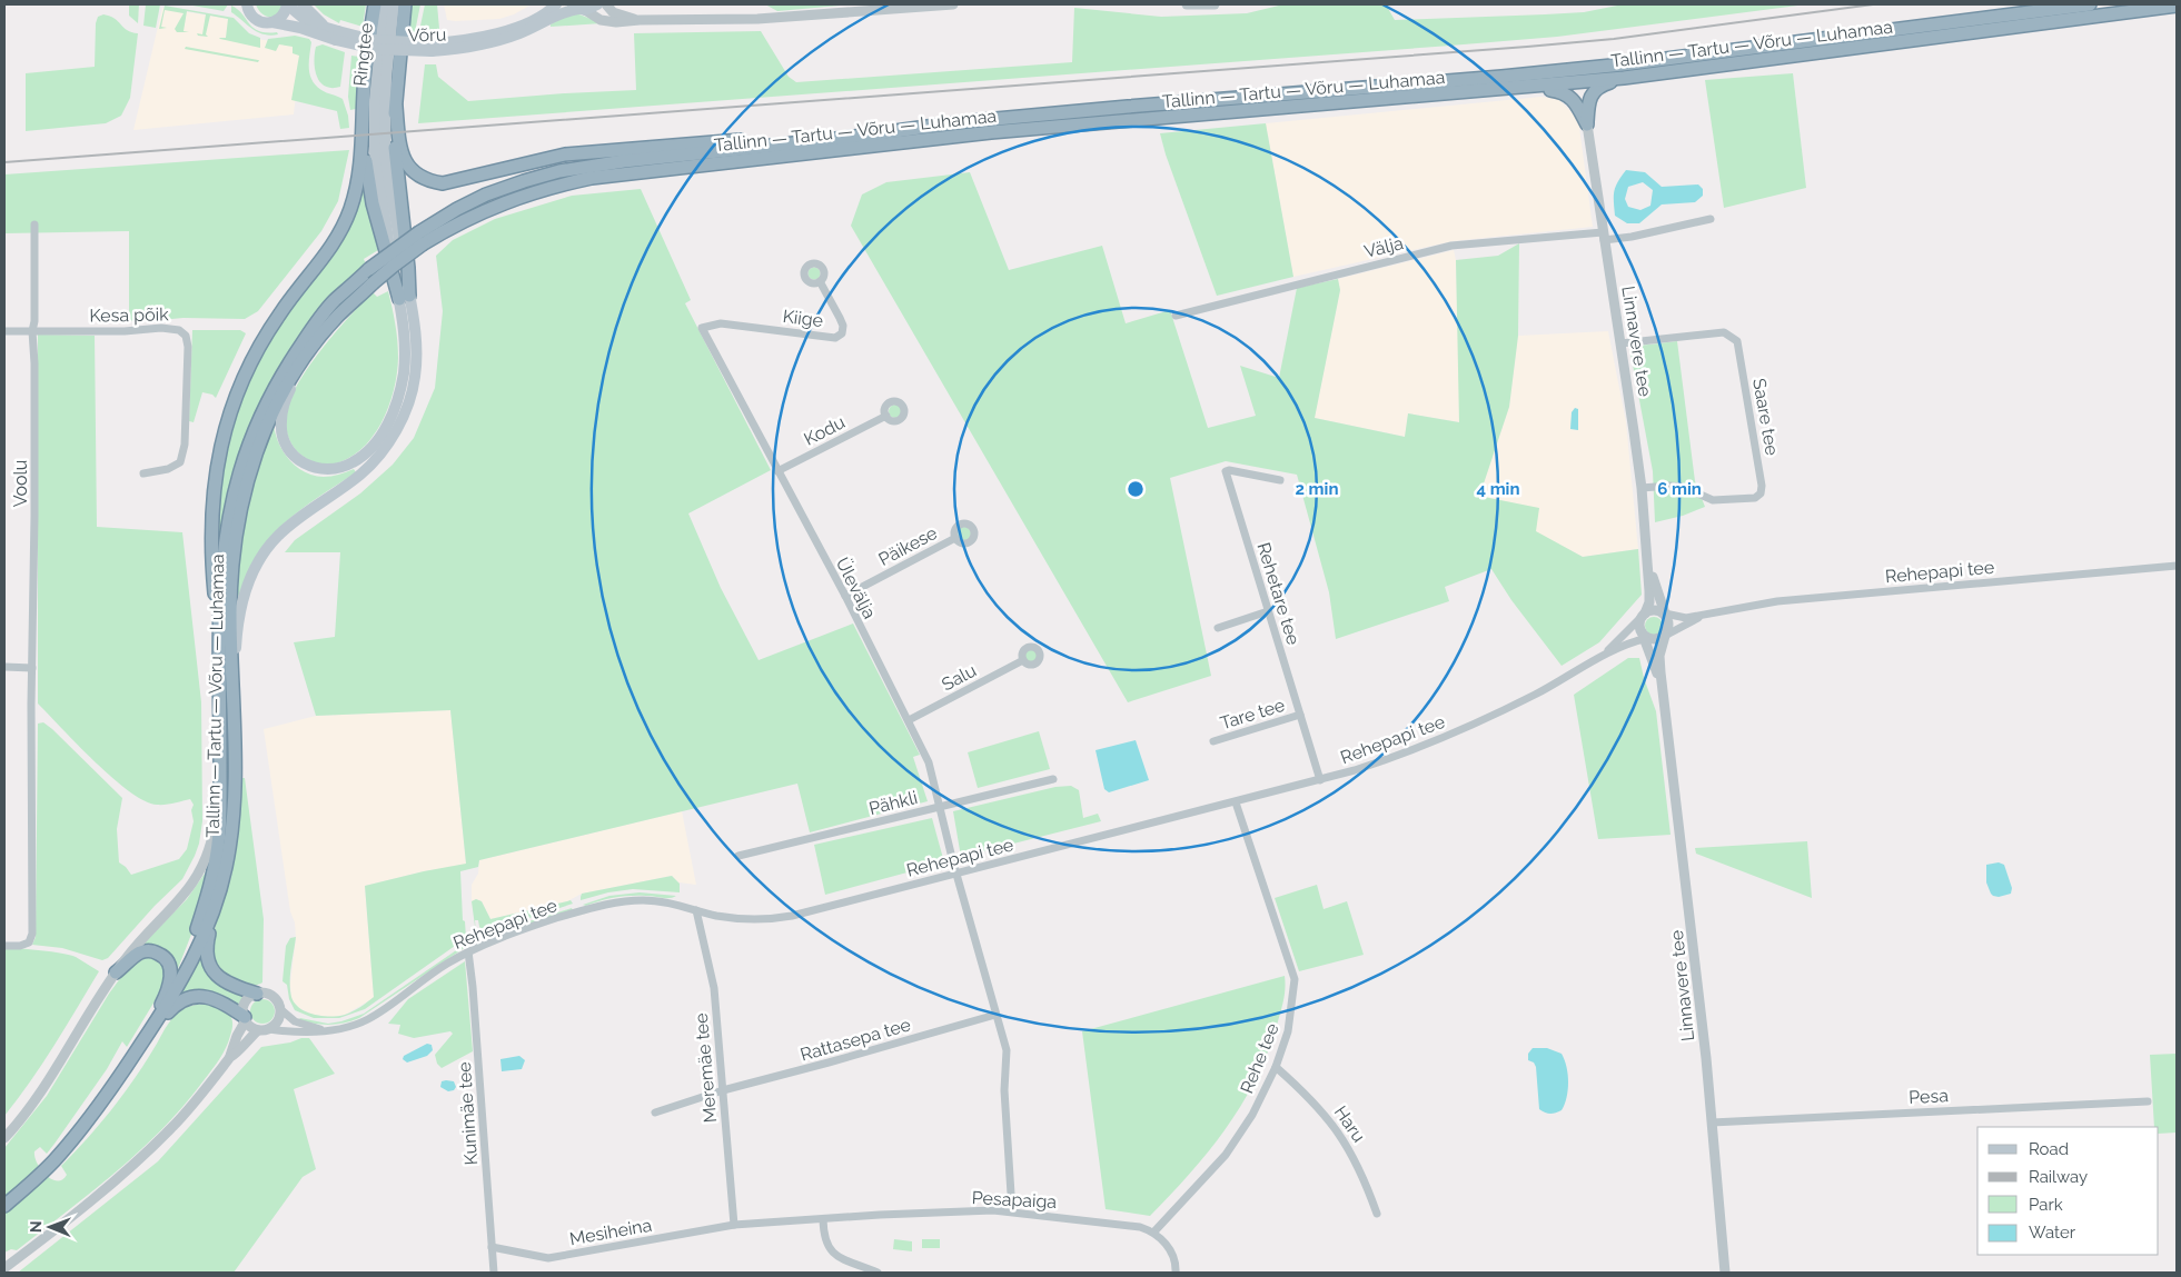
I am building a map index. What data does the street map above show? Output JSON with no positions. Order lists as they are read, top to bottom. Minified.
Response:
{"streets":{"highway":["Tallinn — Tartu — Võru — Luhamaa"],"main road":["Võru","Ringtee"],"street":["Välja","Kesa põik","Kiige","Linnavere tee","Saare tee","Kodu","Voolu","Päikese","Rehepapi tee","Ülevälja","Rehetare tee","Salu","Tare tee","Pähkli","Rattasepa tee","Rehe tee","Meremäe tee","Pesa","Kunimäe tee","Haru","Pesapaiga","Mesiheina"]},"crossings":[["Välja","Linnavere tee"],["Kesa põik","Voolu"],["Kiige","Ülevälja"],["Linnavere tee","Saare tee"],["Linnavere tee","Rehepapi tee"],["Linnavere tee","Pesa"],["Kodu","Ülevälja"],["Päikese","Ülevälja"],["Rehepapi tee","Ülevälja"],["Rehepapi tee","Rehetare tee"],["Rehepapi tee","Rehe tee"],["Rehepapi tee","Meremäe tee"],["Rehepapi tee","Kunimäe tee"],["Ülevälja","Salu"],["Ülevälja","Pähkli"],["Rehetare tee","Tare tee"],["Rattasepa tee","Meremäe tee"],["Rehe tee","Haru"],["Rehe tee","Pesapaiga"],["Meremäe tee","Pesapaiga"],["Meremäe tee","Mesiheina"],["Kunimäe tee","Mesiheina"],["Pesapaiga","Mesiheina"]],"legend":["Road","Railway","Park","Water"],"north":"left","rings":["2 min","4 min","6 min"]}
